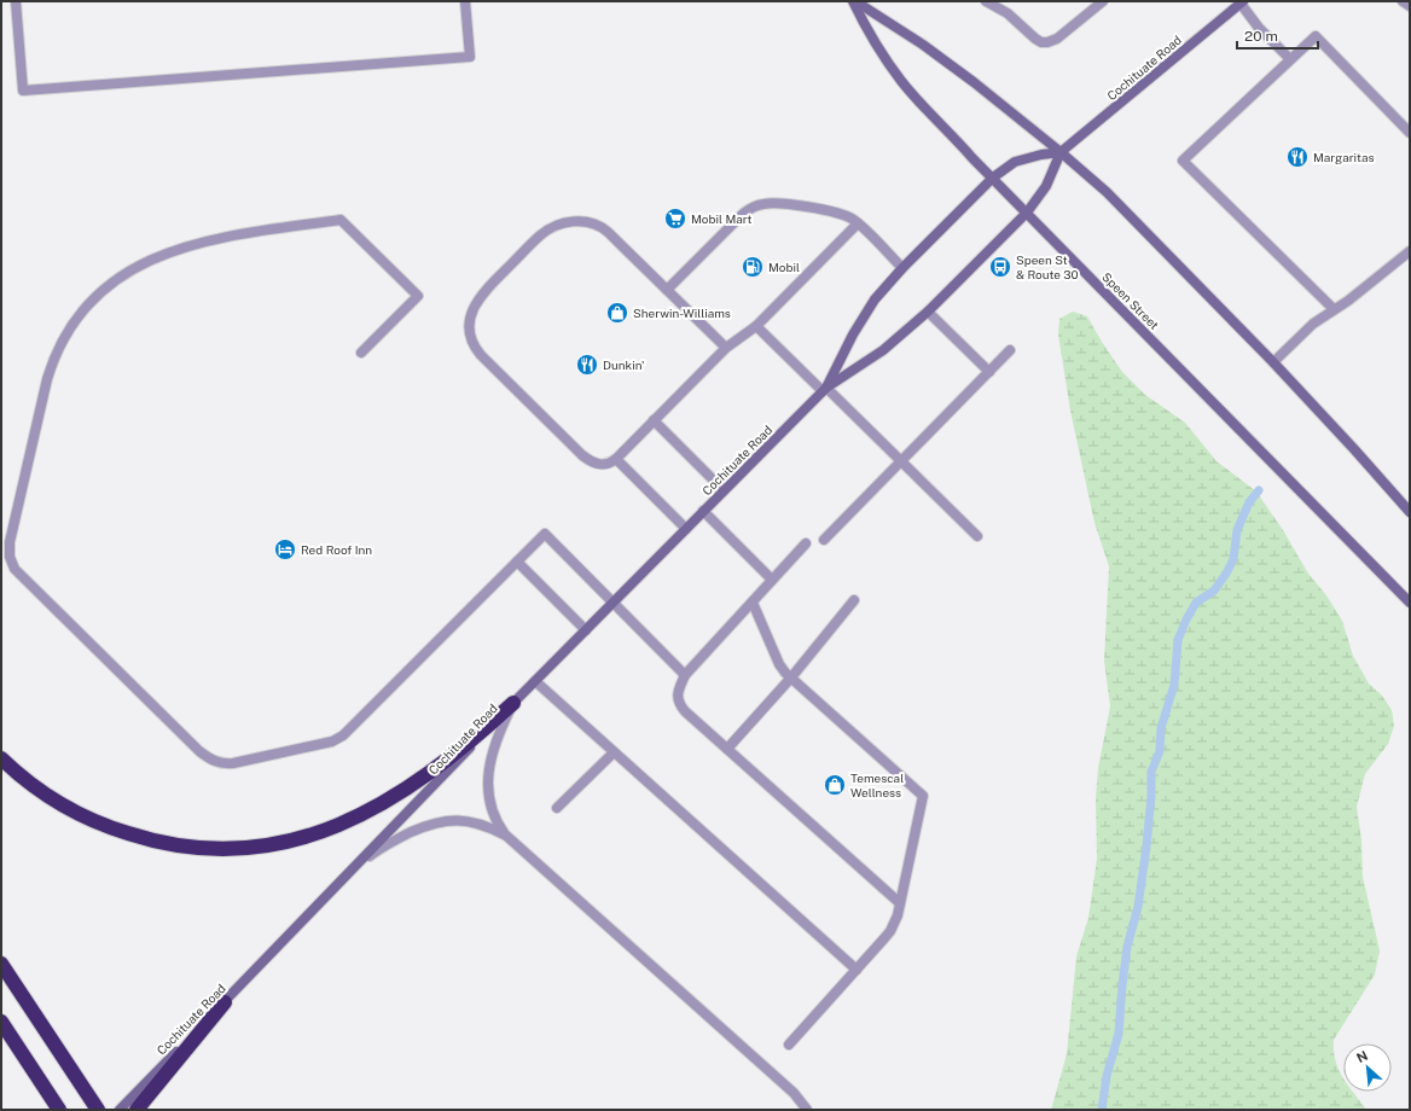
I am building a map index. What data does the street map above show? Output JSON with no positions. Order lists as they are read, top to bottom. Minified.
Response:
{"streets":{"main road":["Cochituate Road","Speen Street"]},"crossings":[["Cochituate Road","Speen Street"]],"places":{"restaurant":["Margaritas","Dunkin'"],"supermarket":["Mobil Mart"],"fuel station":["Mobil"],"bus stop":["Speen St & Route 30"],"shop":["Sherwin-Williams","Temescal Wellness"],"hotel":["Red Roof Inn"]},"scale_bar":"20 m","north":"top left"}
